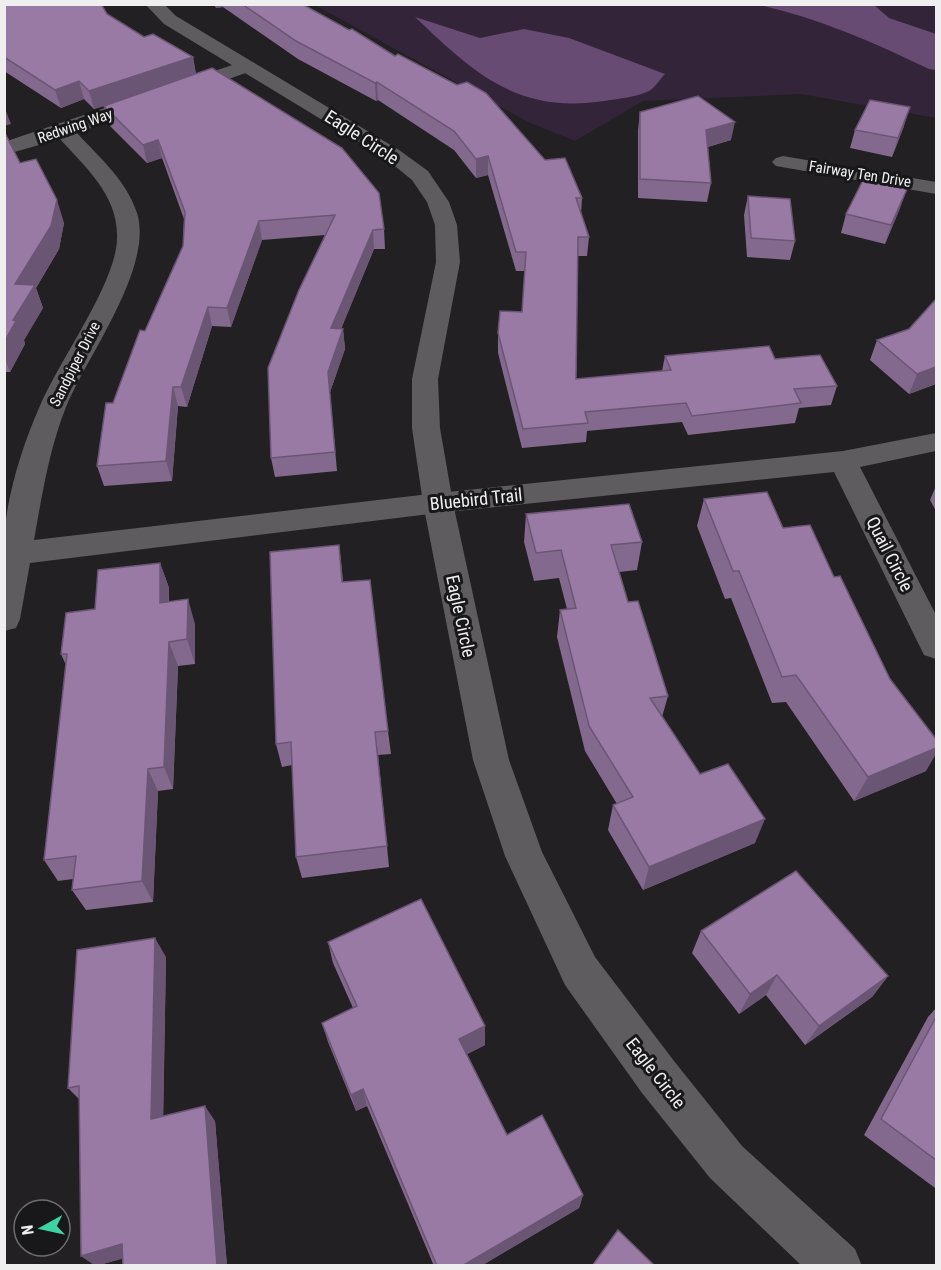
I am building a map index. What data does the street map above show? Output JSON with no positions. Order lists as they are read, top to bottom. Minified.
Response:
{"streets":{"street":["Redwing Way","Eagle Circle","Fairway Ten Drive","Sandpiper Drive","Bluebird Trail","Quail Circle"]},"crossings":[["Redwing Way","Eagle Circle"],["Redwing Way","Sandpiper Drive"],["Eagle Circle","Bluebird Trail"],["Sandpiper Drive","Bluebird Trail"],["Bluebird Trail","Quail Circle"]],"north":"left"}
